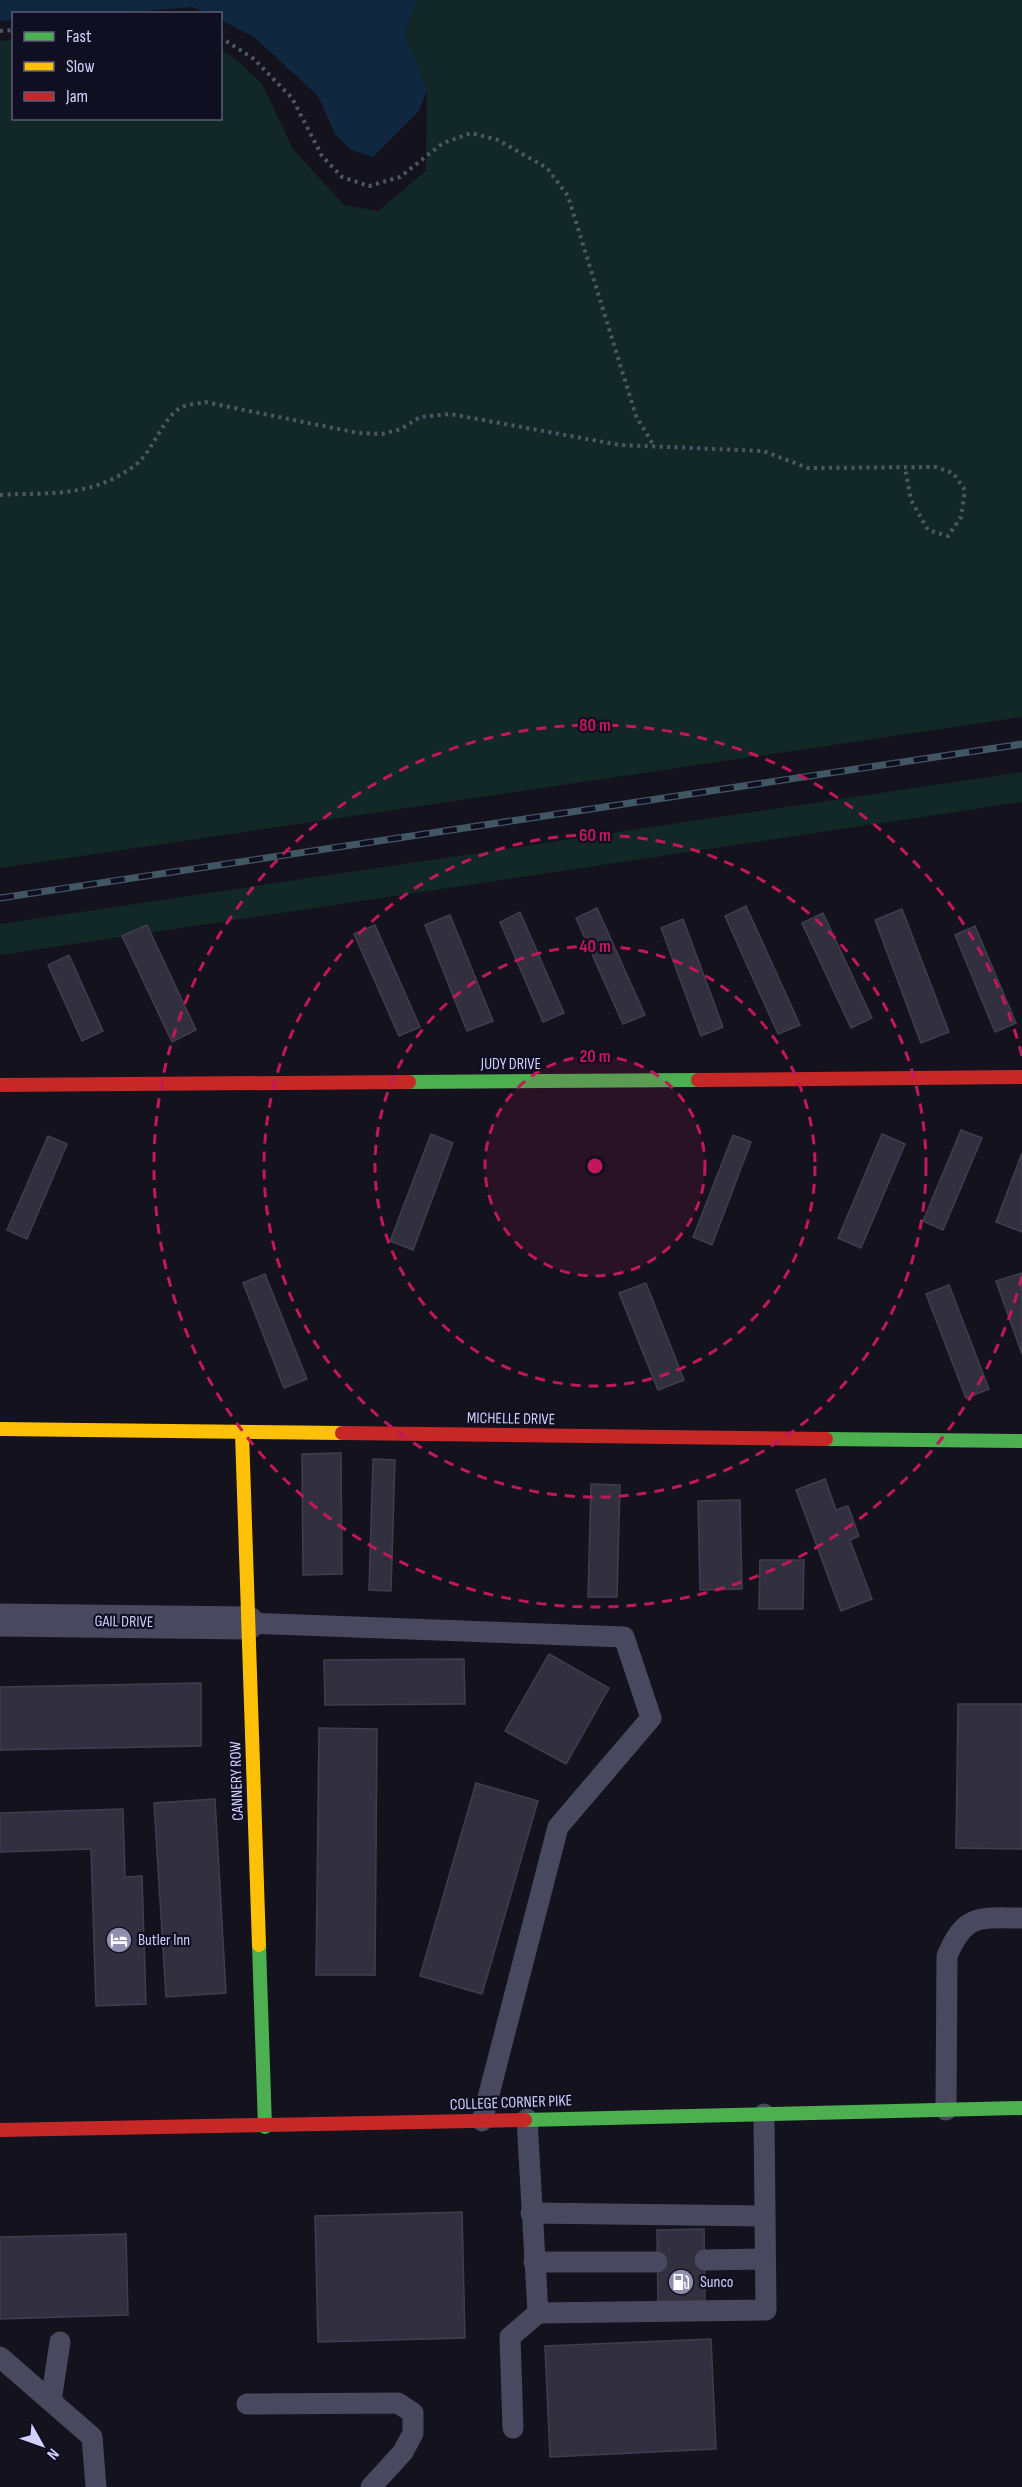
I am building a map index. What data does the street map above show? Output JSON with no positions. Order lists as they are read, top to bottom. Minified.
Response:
{"streets":{"main road":["JUDY DRIVE","MICHELLE DRIVE","CANNERY ROW","COLLEGE CORNER PIKE"],"street":["GAIL DRIVE"]},"crossings":[["MICHELLE DRIVE","CANNERY ROW"],["GAIL DRIVE","CANNERY ROW"],["CANNERY ROW","COLLEGE CORNER PIKE"]],"places":{"hotel":["Butler Inn"],"fuel station":["Sunco"]},"legend":["Fast","Slow","Jam"],"north":"bottom right","rings":["80 m","60 m","40 m","20 m"]}
